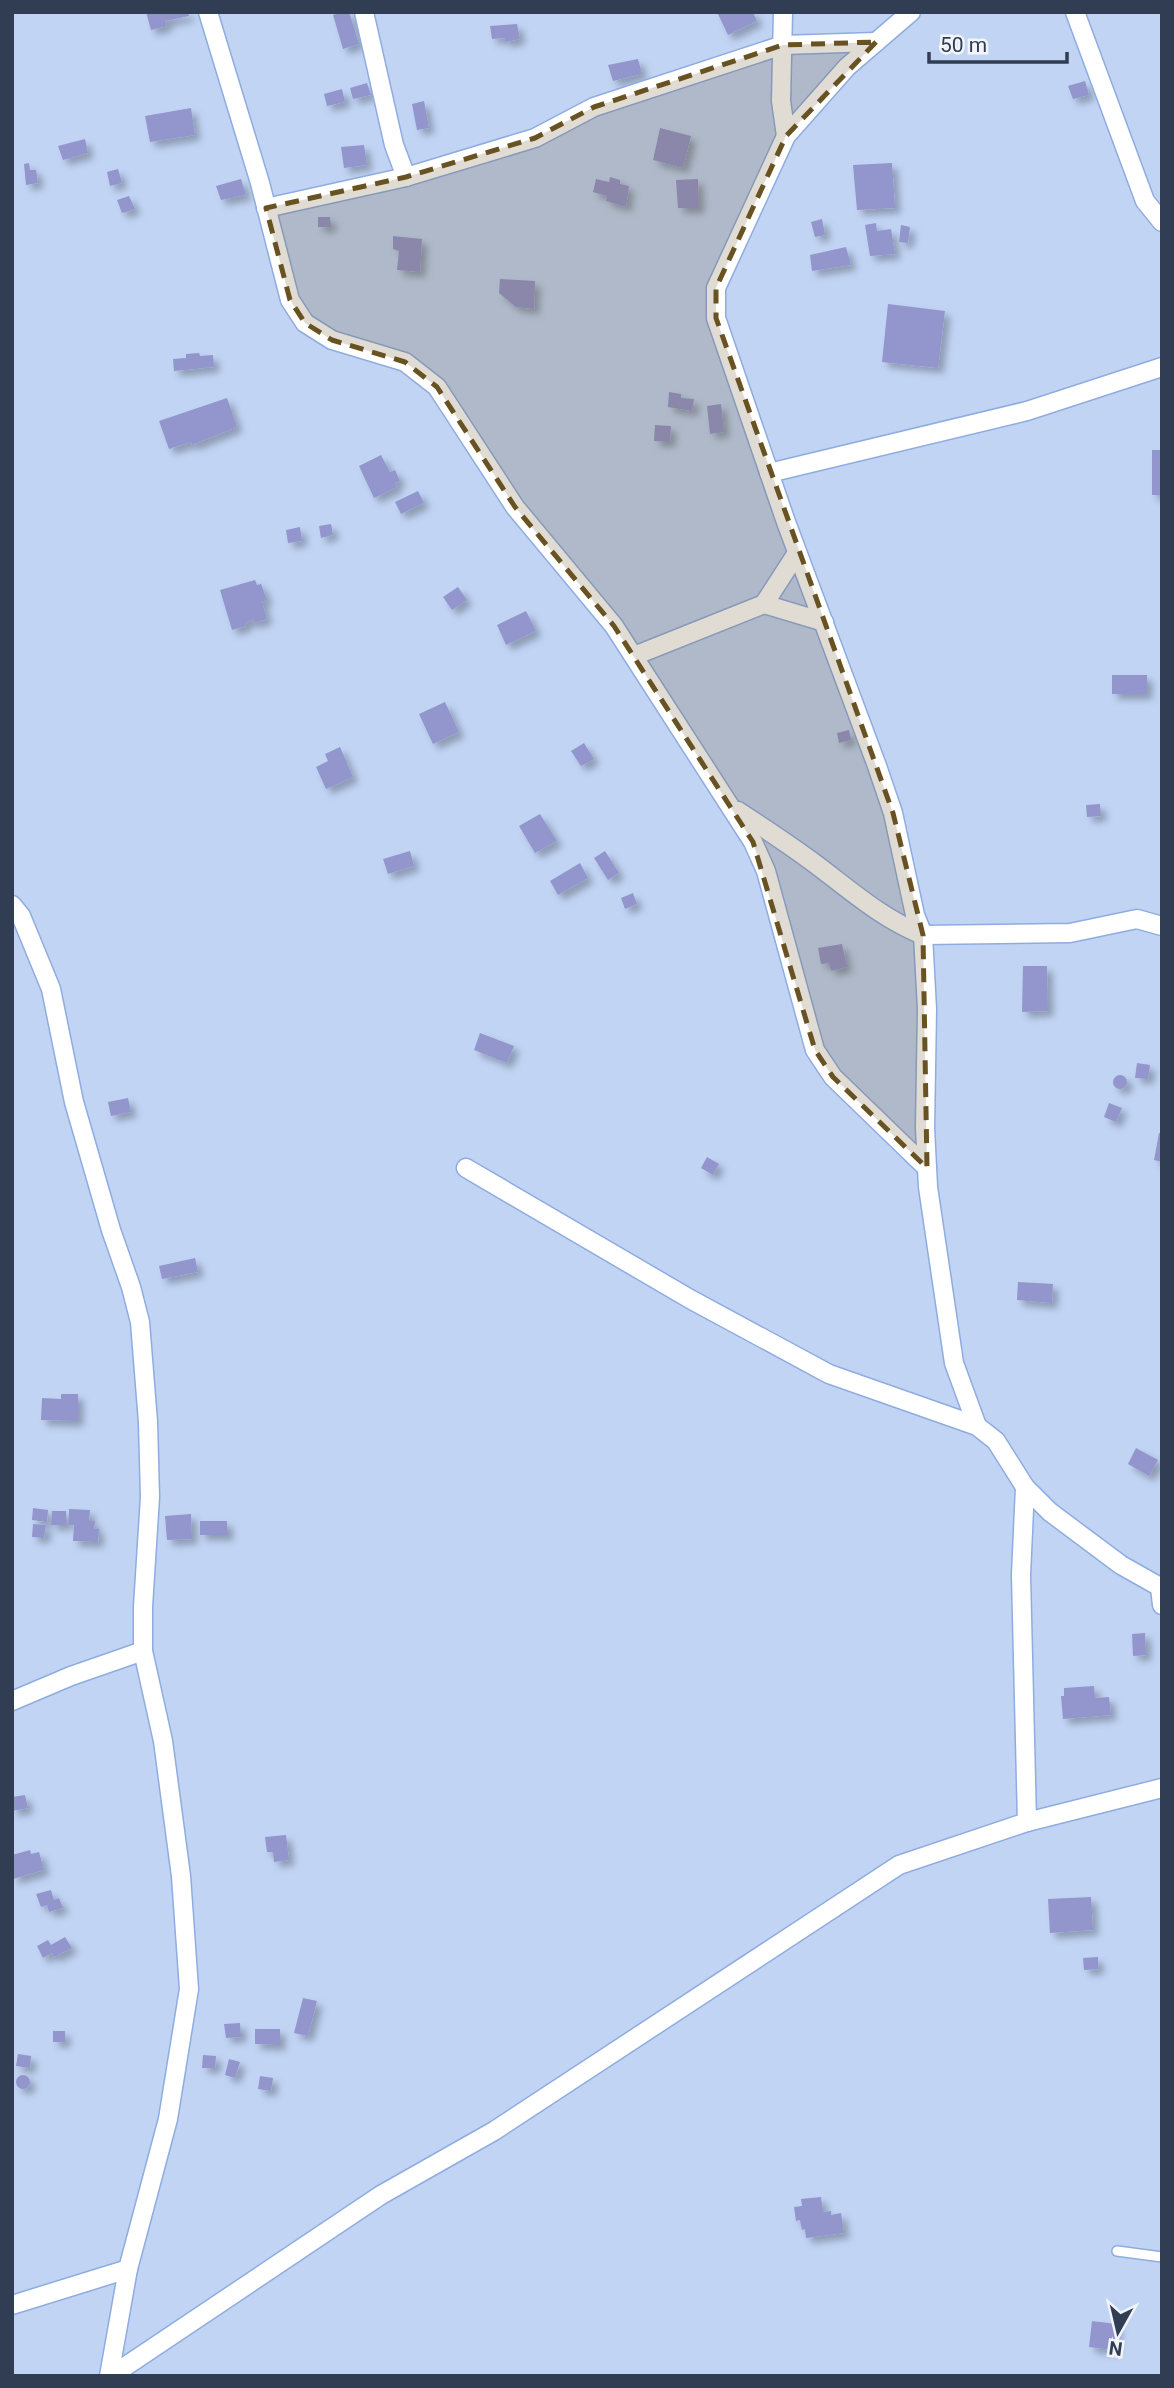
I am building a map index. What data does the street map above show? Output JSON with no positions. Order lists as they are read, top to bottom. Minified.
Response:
{"scale_bar":"50 m","north":"bottom"}
